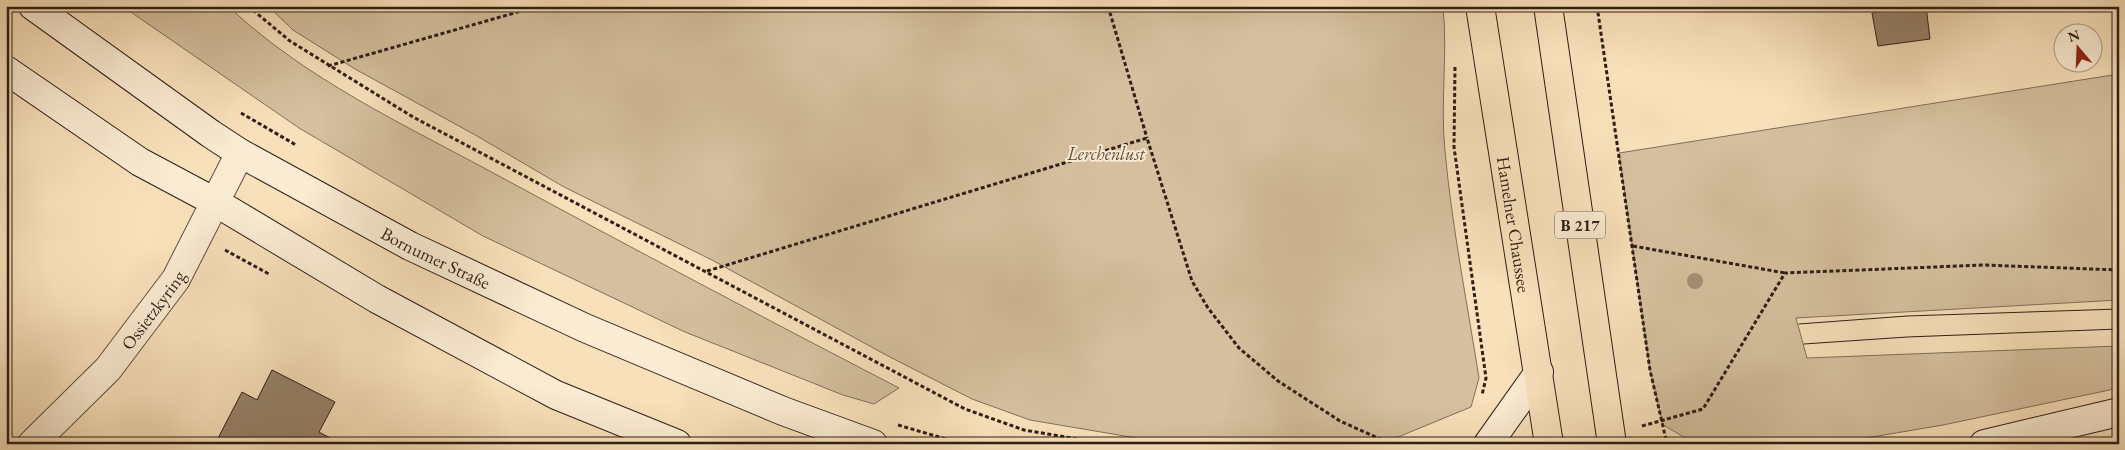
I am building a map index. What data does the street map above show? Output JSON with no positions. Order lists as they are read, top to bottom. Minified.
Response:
{"streets":{"main road":["Hamelner Chaussee","B 217","Bornumer Straße","Ossietzkyring"]},"crossings":[["Bornumer Straße","Ossietzkyring"]],"parks":["Lerchenlust"],"north":"top"}
